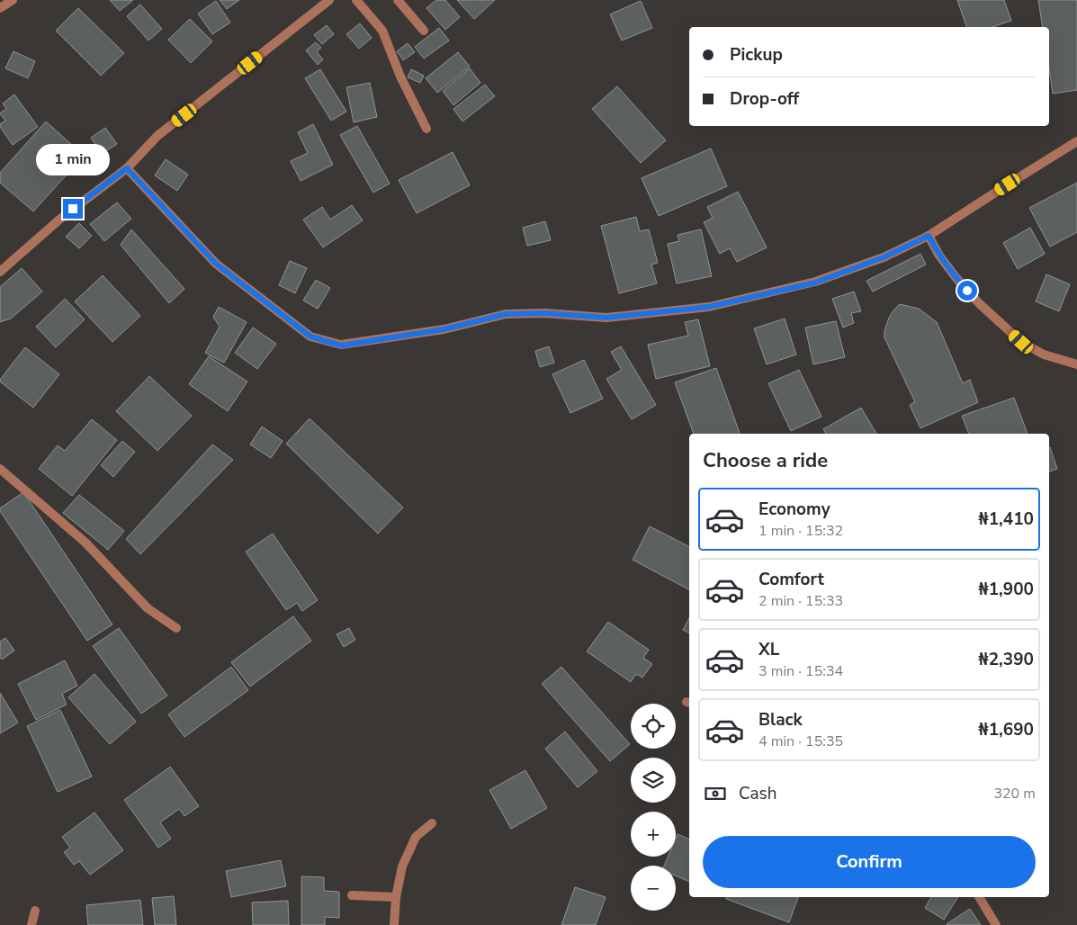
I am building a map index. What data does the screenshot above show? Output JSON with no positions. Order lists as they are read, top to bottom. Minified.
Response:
{"page":{"banner":["Pickup","Drop-off"],"bubble":"1 min","heading":"Choose a ride","list":[{"name":"Economy","note":"1 min · 15:32","value":"₦1,410"},{"name":"Comfort","note":"2 min · 15:33","value":"₦1,900"},{"name":"XL","note":"3 min · 15:34","value":"₦2,390"},{"name":"Black","note":"4 min · 15:35","value":"₦1,690"}],"map_buttons":["+","−"],"pay":["Cash","320 m"],"buttons":"Confirm"}}
